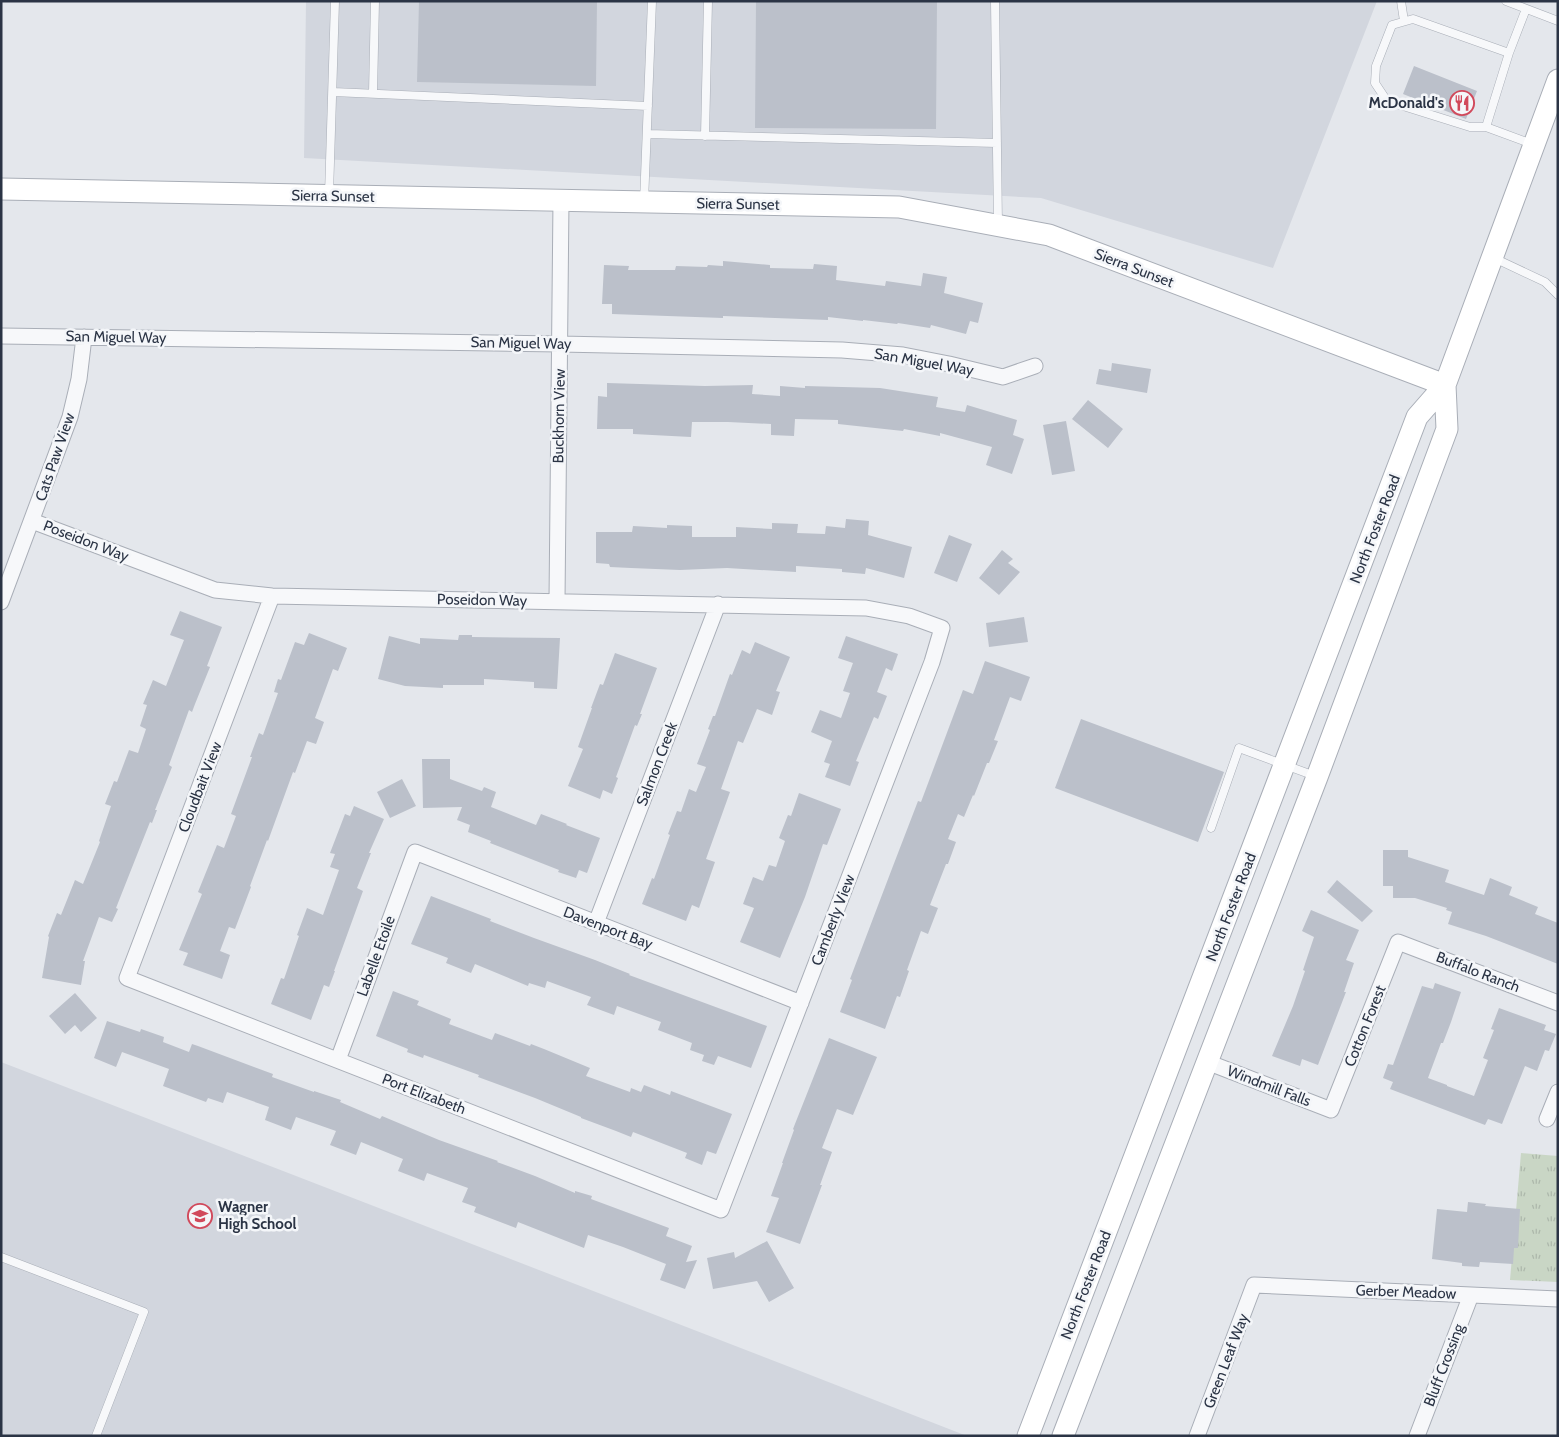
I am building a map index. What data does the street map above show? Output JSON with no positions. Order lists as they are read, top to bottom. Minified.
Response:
{"streets":{"main road":["Sierra Sunset","North Foster Road"],"street":["San Miguel Way","Buckhorn View","Cats Paw View","Poseidon Way","Salmon Creek","Cloudbait View","Camberly View","Davenport Bay","Labelle Etoile","Buffalo Ranch","Cotton Forest","Windmill Falls","Port Elizabeth","Gerber Meadow","Green Leaf Way","Bluff Crossing"]},"crossings":[["Sierra Sunset","Buckhorn View"],["Sierra Sunset","North Foster Road"],["San Miguel Way","Buckhorn View"],["San Miguel Way","Cats Paw View"],["Buckhorn View","Poseidon Way"],["Cats Paw View","Poseidon Way"],["North Foster Road","Windmill Falls"],["Poseidon Way","Salmon Creek"],["Poseidon Way","Cloudbait View"],["Poseidon Way","Camberly View"],["Salmon Creek","Davenport Bay"],["Cloudbait View","Port Elizabeth"],["Camberly View","Davenport Bay"],["Camberly View","Port Elizabeth"],["Davenport Bay","Labelle Etoile"],["Labelle Etoile","Port Elizabeth"],["Buffalo Ranch","Cotton Forest"],["Cotton Forest","Windmill Falls"],["Gerber Meadow","Green Leaf Way"],["Gerber Meadow","Bluff Crossing"]],"places":{"restaurant":["McDonald's"],"school or university":["Wagner High School"]}}
